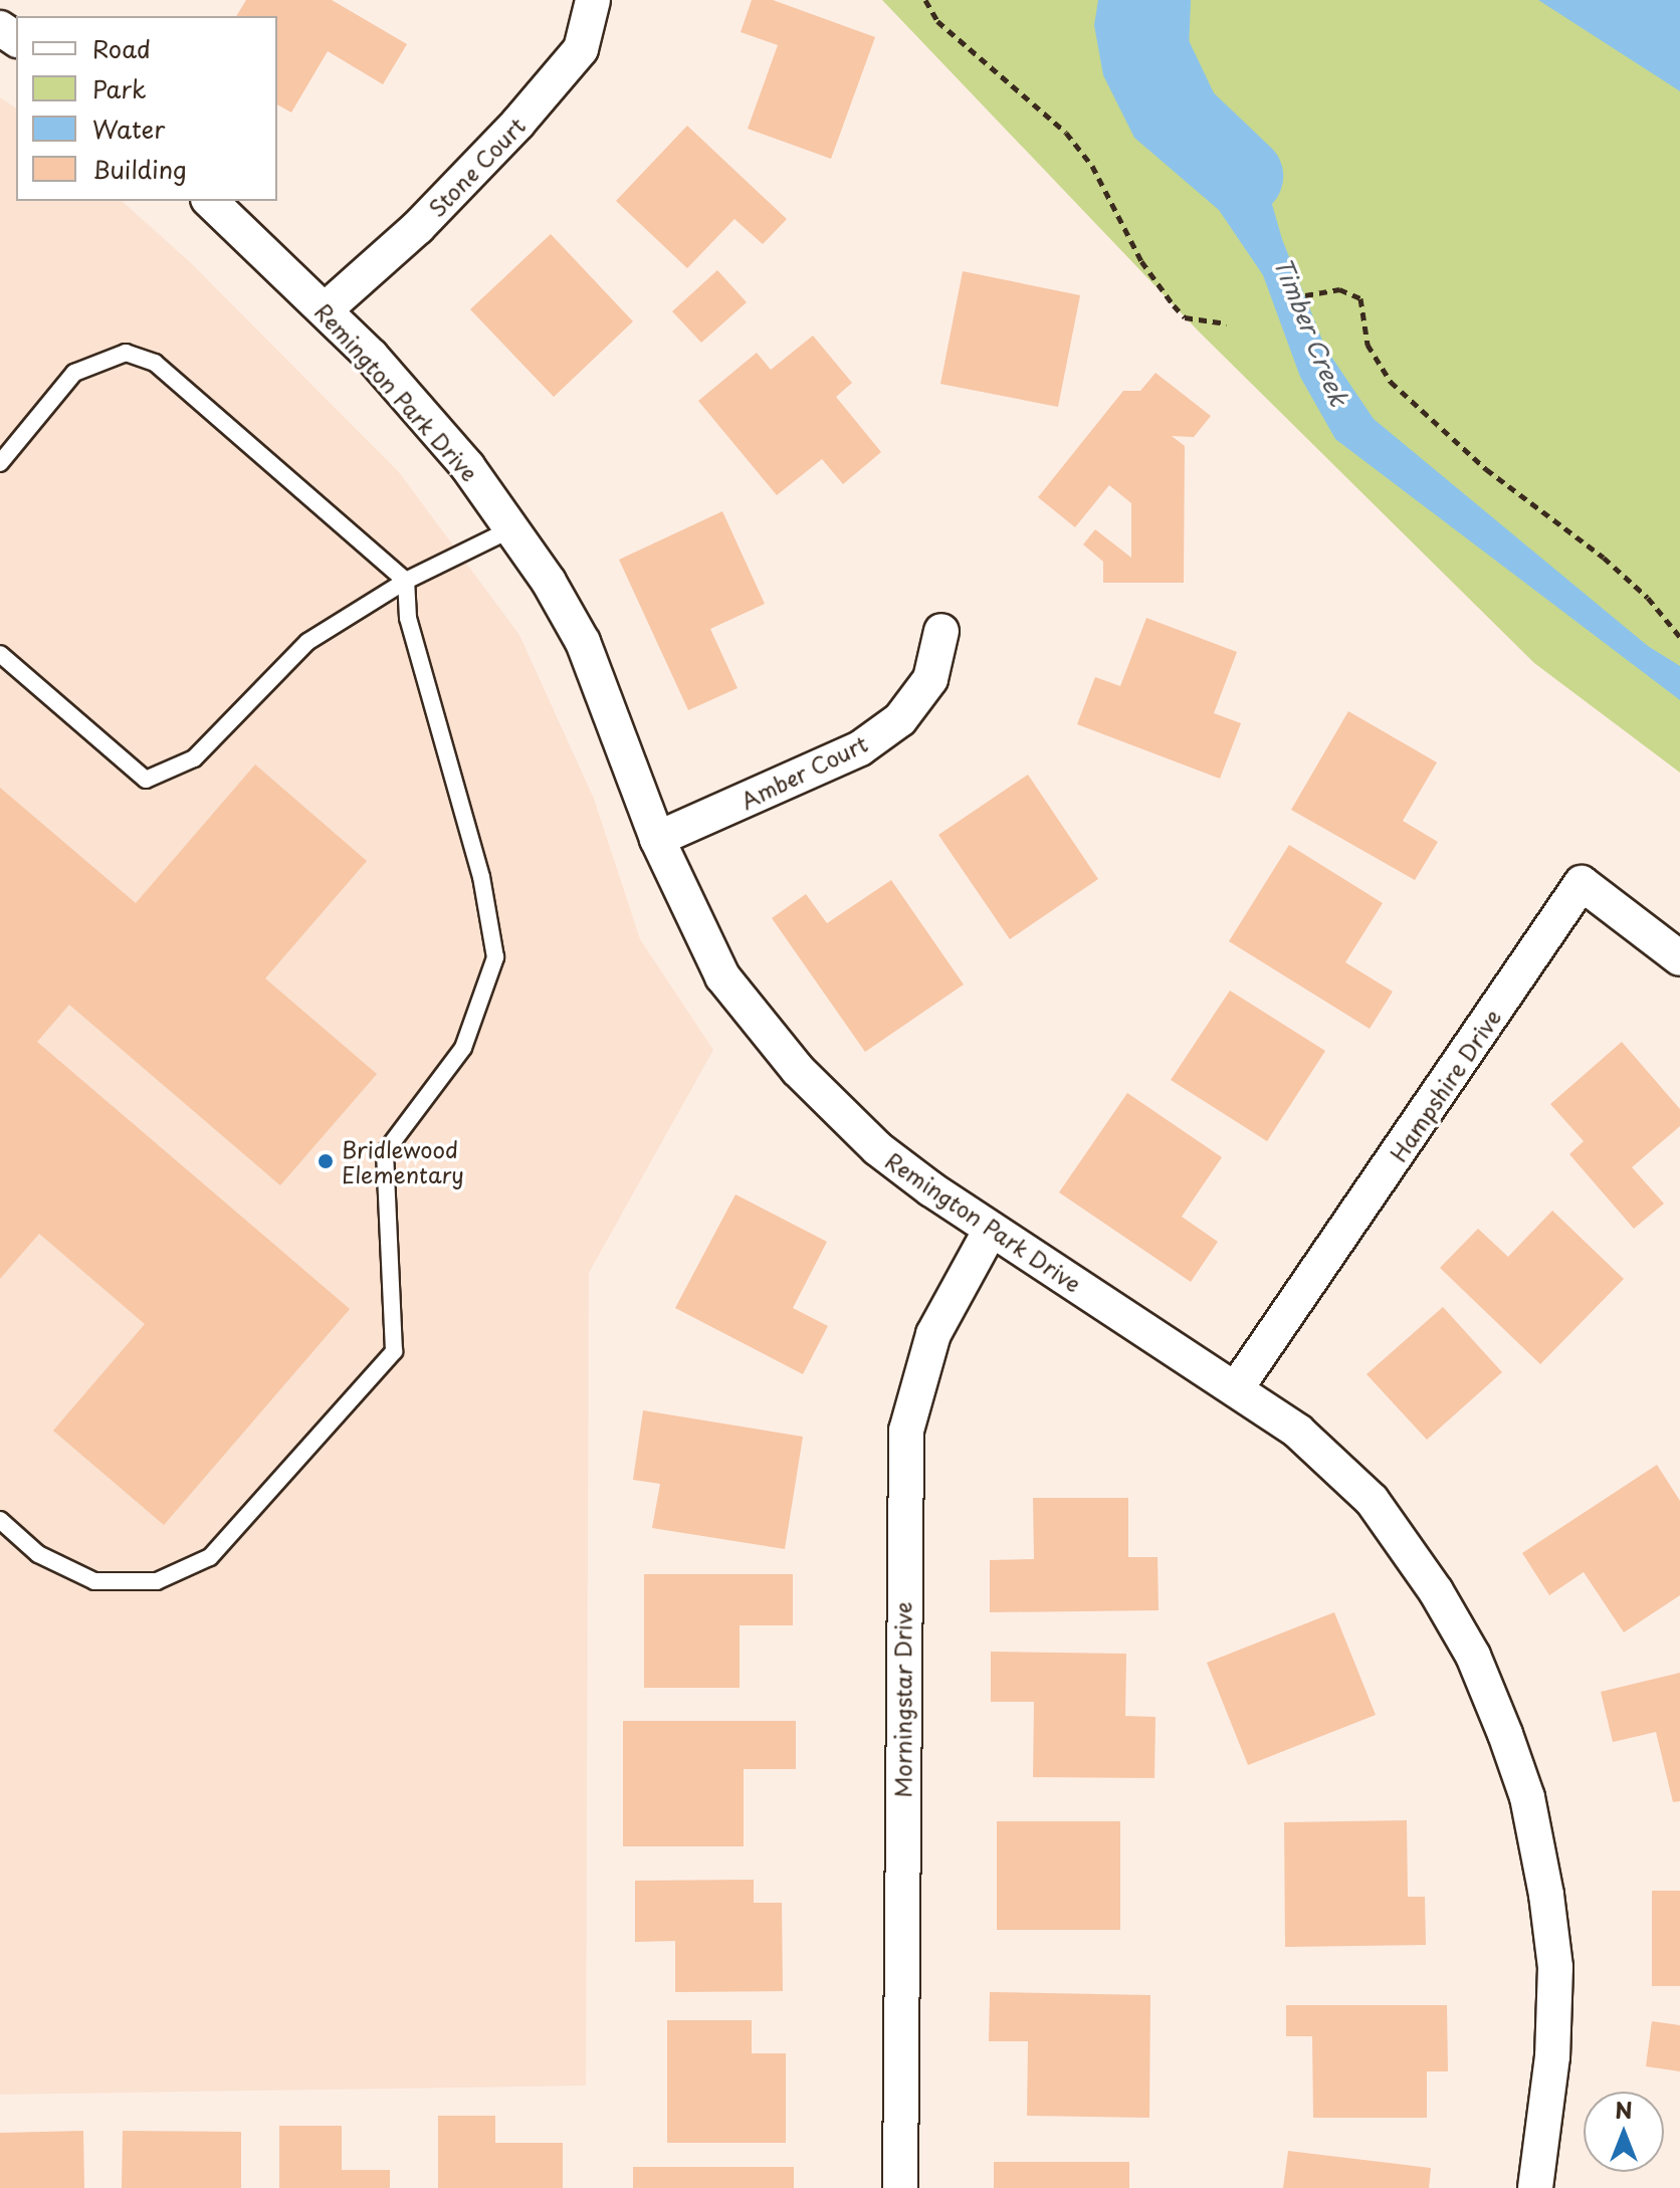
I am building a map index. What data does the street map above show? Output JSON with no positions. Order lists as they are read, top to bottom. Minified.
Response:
{"streets":{"street":["Stone Court","Remington Park Drive","Amber Court","Hampshire Drive","Morningstar Drive"]},"crossings":[["Stone Court","Remington Park Drive"],["Remington Park Drive","Amber Court"],["Remington Park Drive","Hampshire Drive"],["Remington Park Drive","Morningstar Drive"]],"water":["Timber Creek"],"places":["Bridlewood Elementary"],"legend":["Road","Park","Water","Building"],"north":"top"}
